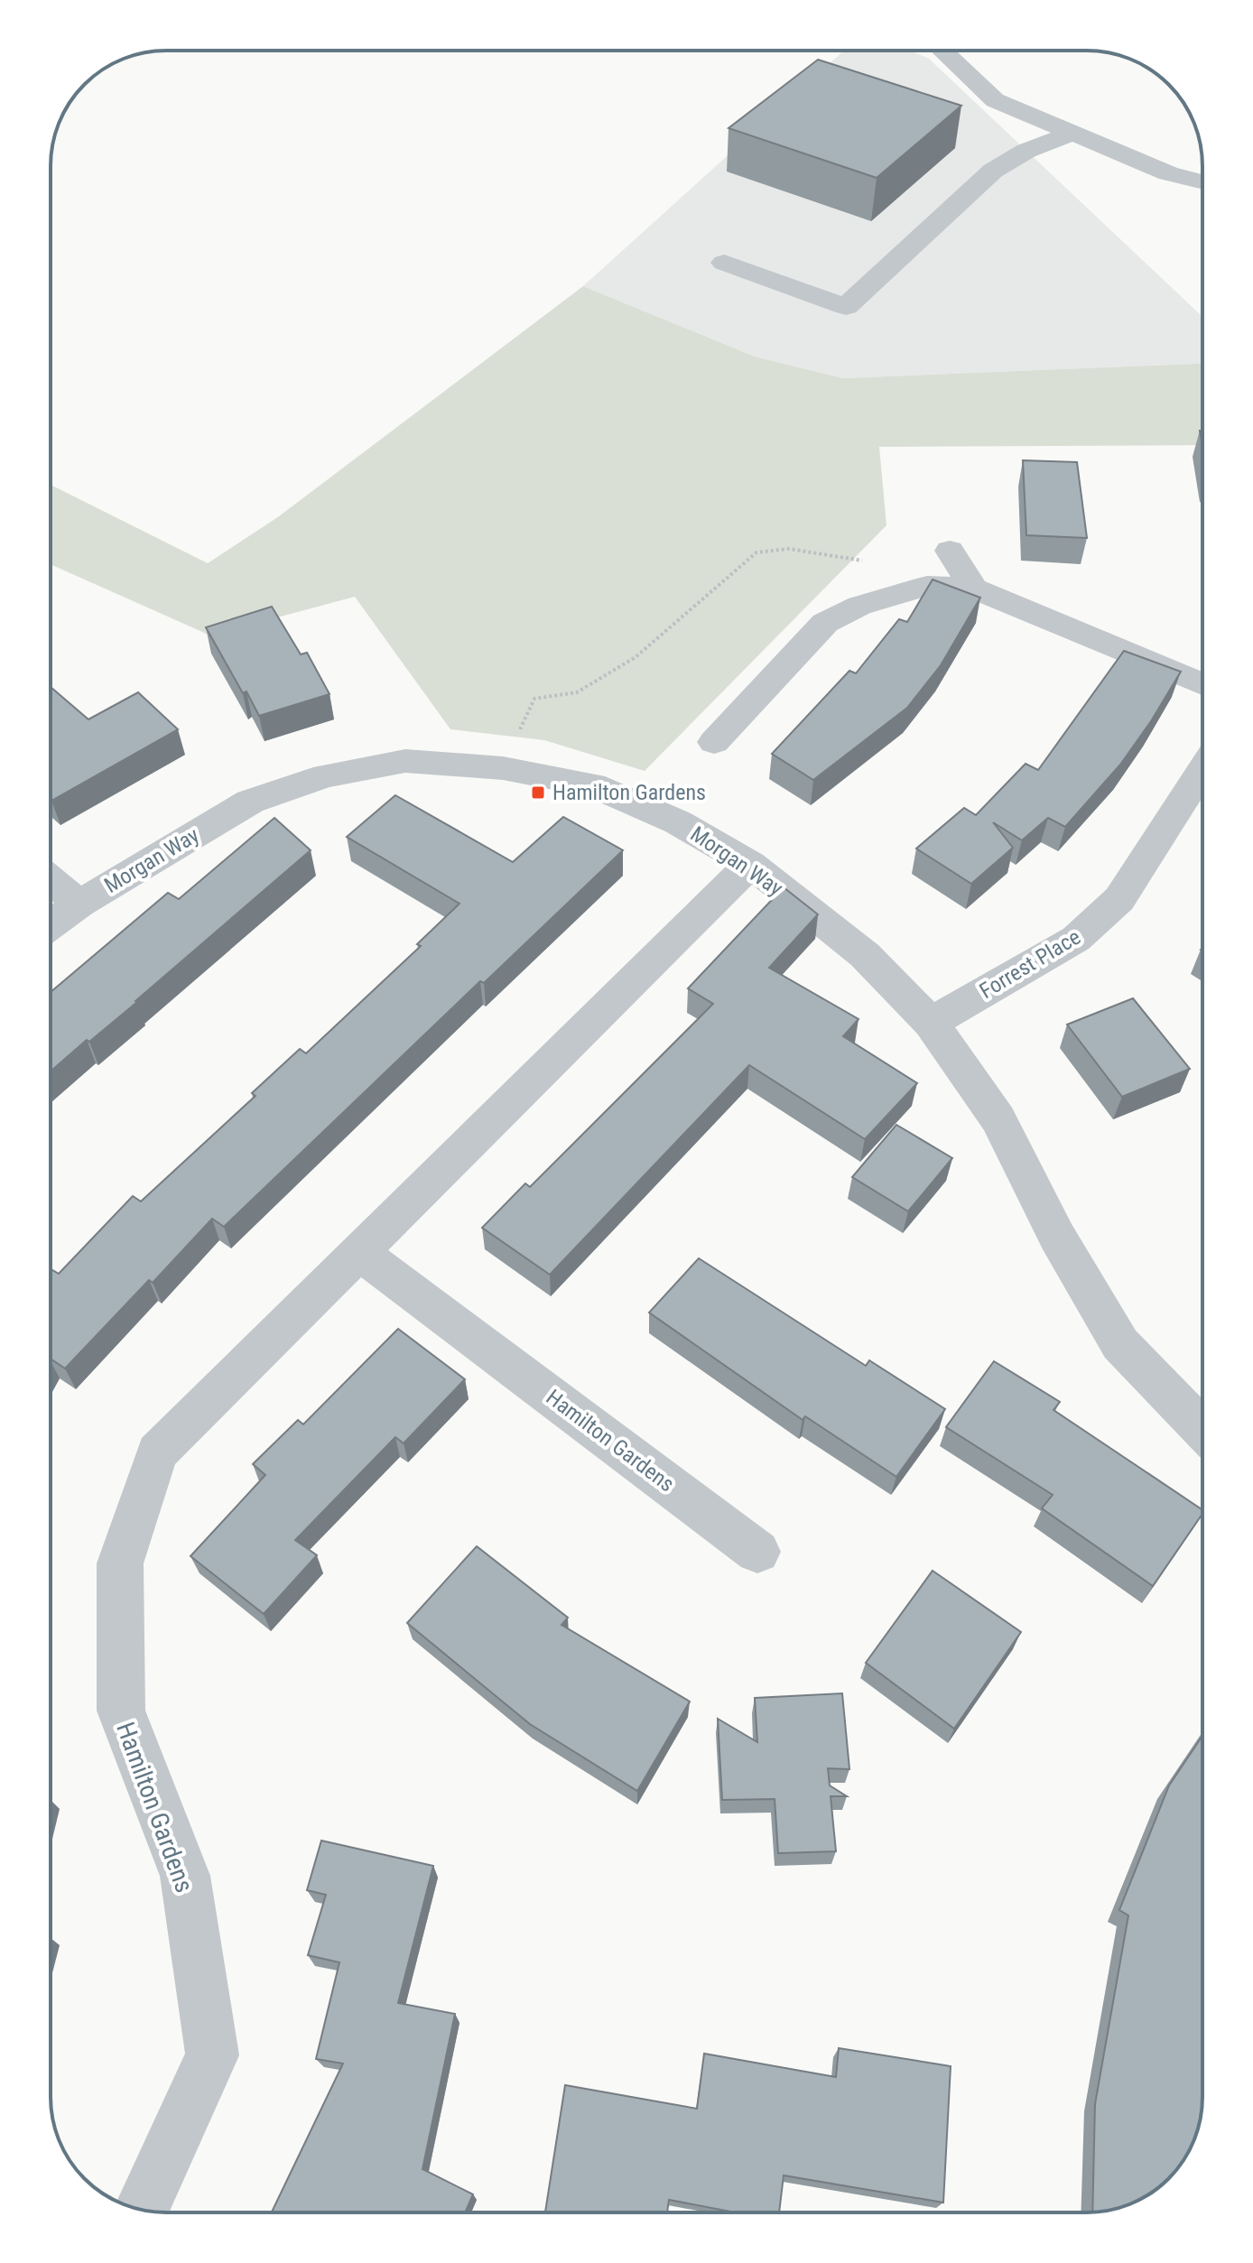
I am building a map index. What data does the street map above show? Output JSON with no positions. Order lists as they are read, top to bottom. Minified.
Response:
{"streets":{"street":["Morgan Way","Forrest Place","Hamilton Gardens"]},"crossings":[["Morgan Way","Forrest Place"],["Morgan Way","Hamilton Gardens"]],"places":{"transit":["Hamilton Gardens"]}}
